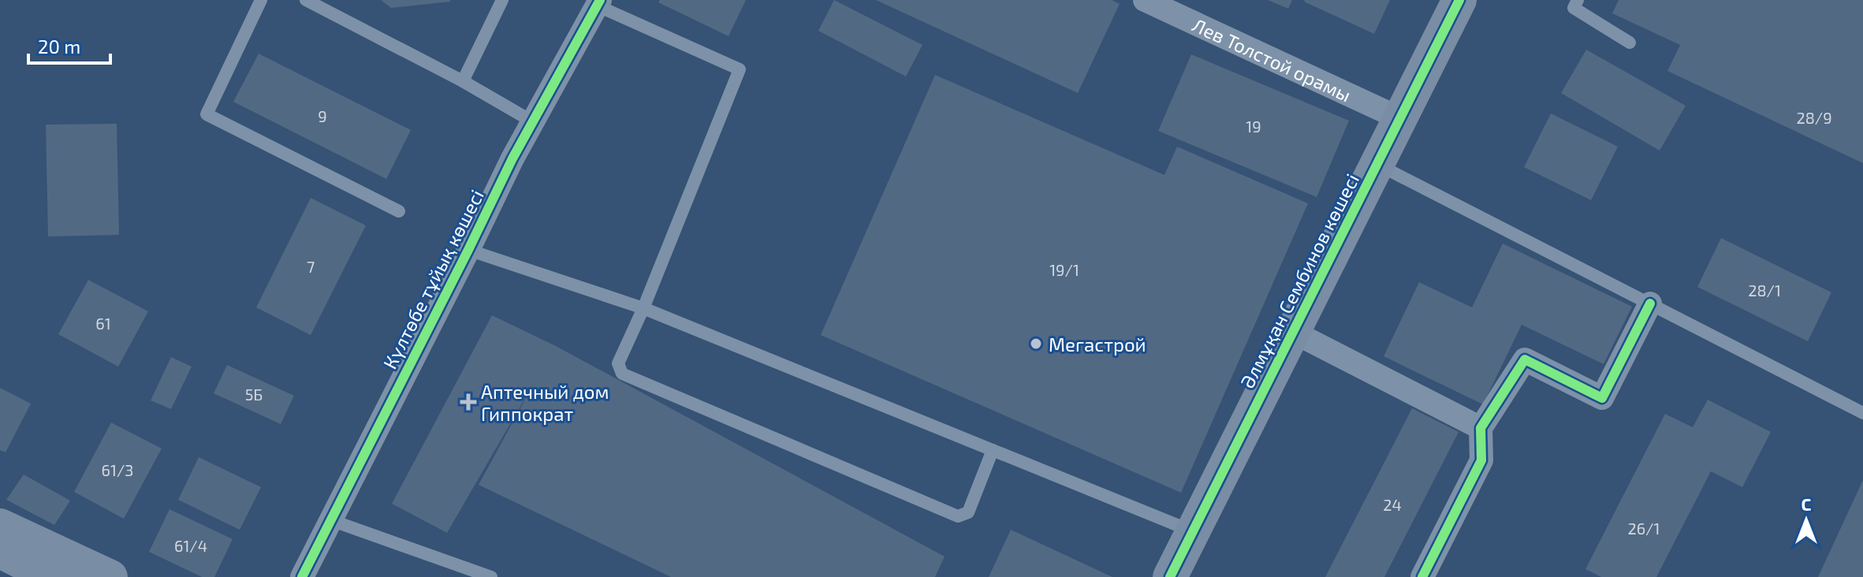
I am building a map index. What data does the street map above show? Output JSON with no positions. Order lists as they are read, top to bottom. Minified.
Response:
{"streets":{"street":["Лев Толстой орамы","Күлтөбе тұйық көшесі","Әлмұқан Сембинов көшесі"]},"crossings":[["Лев Толстой орамы","Әлмұқан Сембинов көшесі"]],"places":{"other":["Мегастрой"],"health":["Аптечный дом Гиппократ"]},"house_numbers":["9","28/9","19","7","19/1","28/1","61","5Б","61/3","24","26/1","61/4"],"scale_bar":"20 m","north":"top"}
